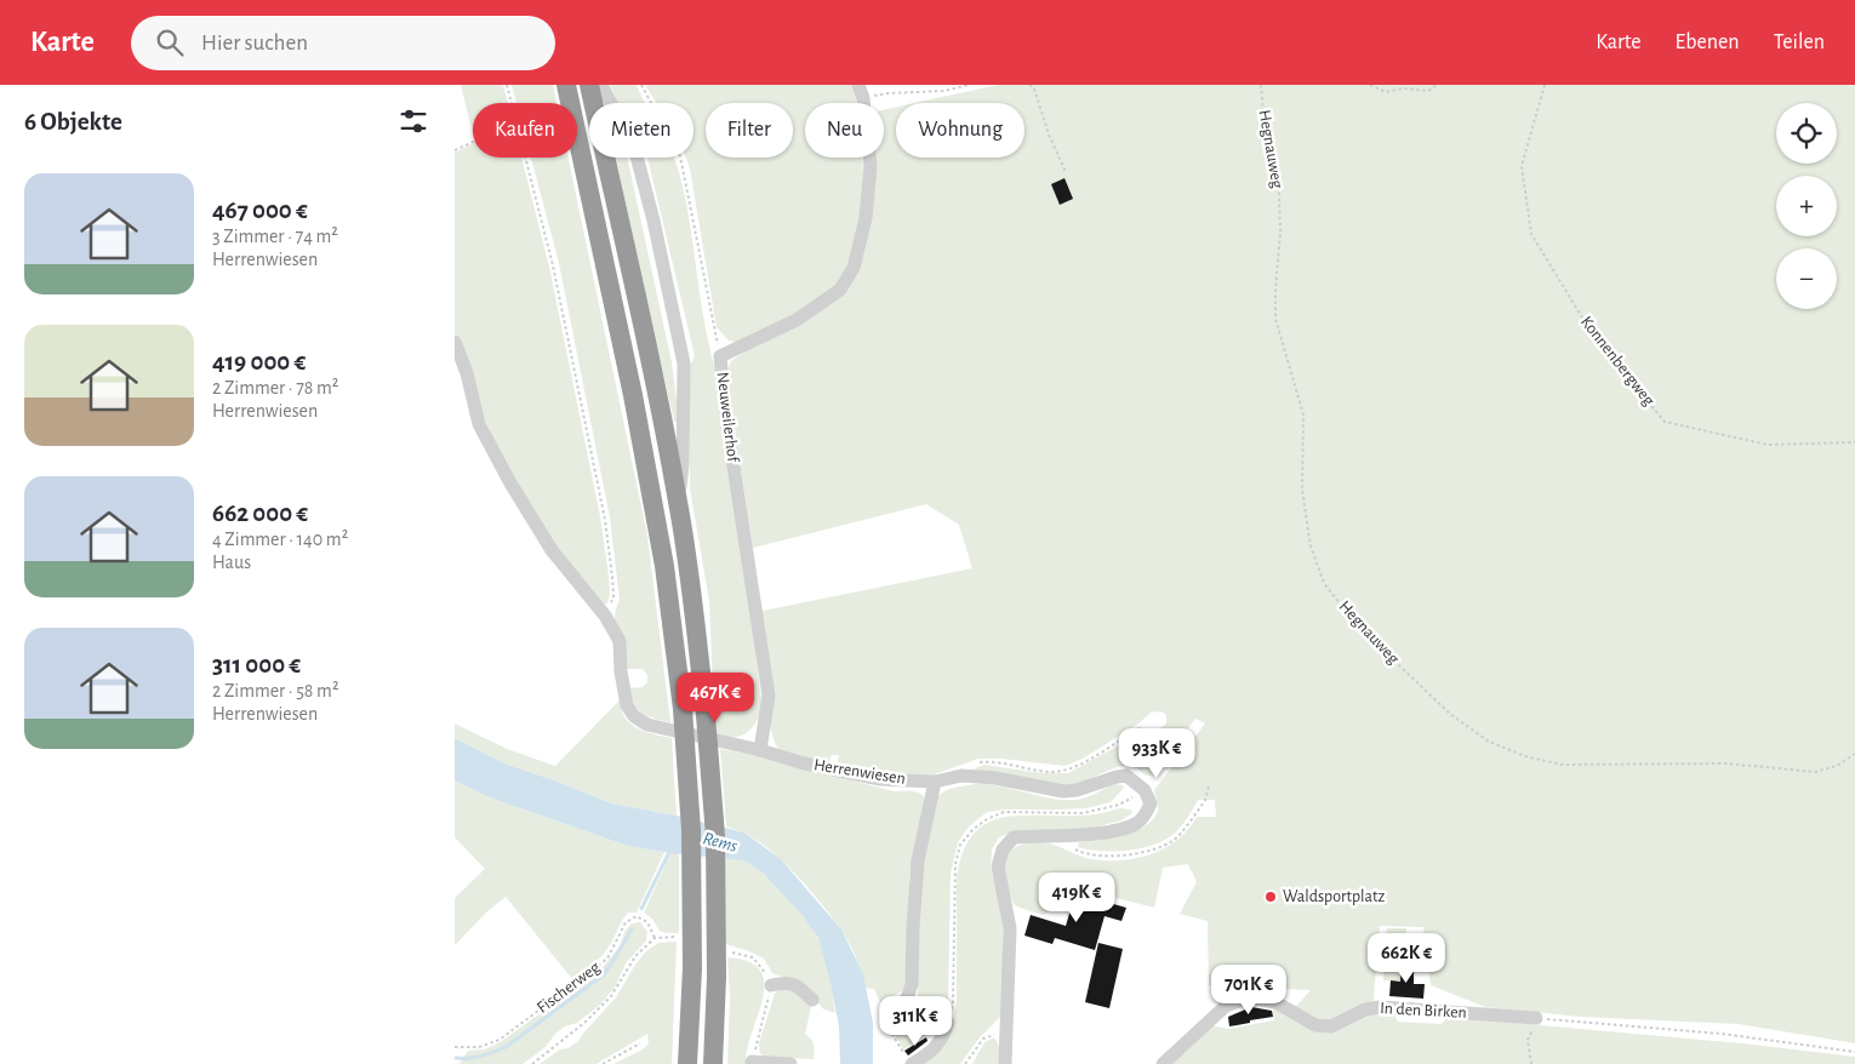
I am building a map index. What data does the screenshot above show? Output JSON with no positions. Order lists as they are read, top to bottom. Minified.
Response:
{"streets":{"street":["Neuweilerhof","Herrenwiesen","In den Birken"],"path":["Hegnauweg","Konnenbergweg","Fischerweg"]},"crossings":[["Neuweilerhof","Herrenwiesen"]],"water":["Rems"],"places":["Waldsportplatz"],"page":{"header":"Karte","search":"Hier suchen","nav":["Karte","Ebenen","Teilen"],"heading":"6 Objekte","map_buttons":["+","−"],"chip":["Kaufen","Mieten","Filter","Neu","Wohnung"],"list":[{"name":"467 000 €","note":"3 Zimmer · 74 m² · Herrenwiesen"},{"name":"419 000 €","note":"2 Zimmer · 78 m² · Herrenwiesen"},{"name":"662 000 €","note":"4 Zimmer · 140 m² · Haus"},{"name":"311 000 €","note":"2 Zimmer · 58 m² · Herrenwiesen"}],"price":["467K €","933K €","419K €","662K €","701K €","311K €"]}}
